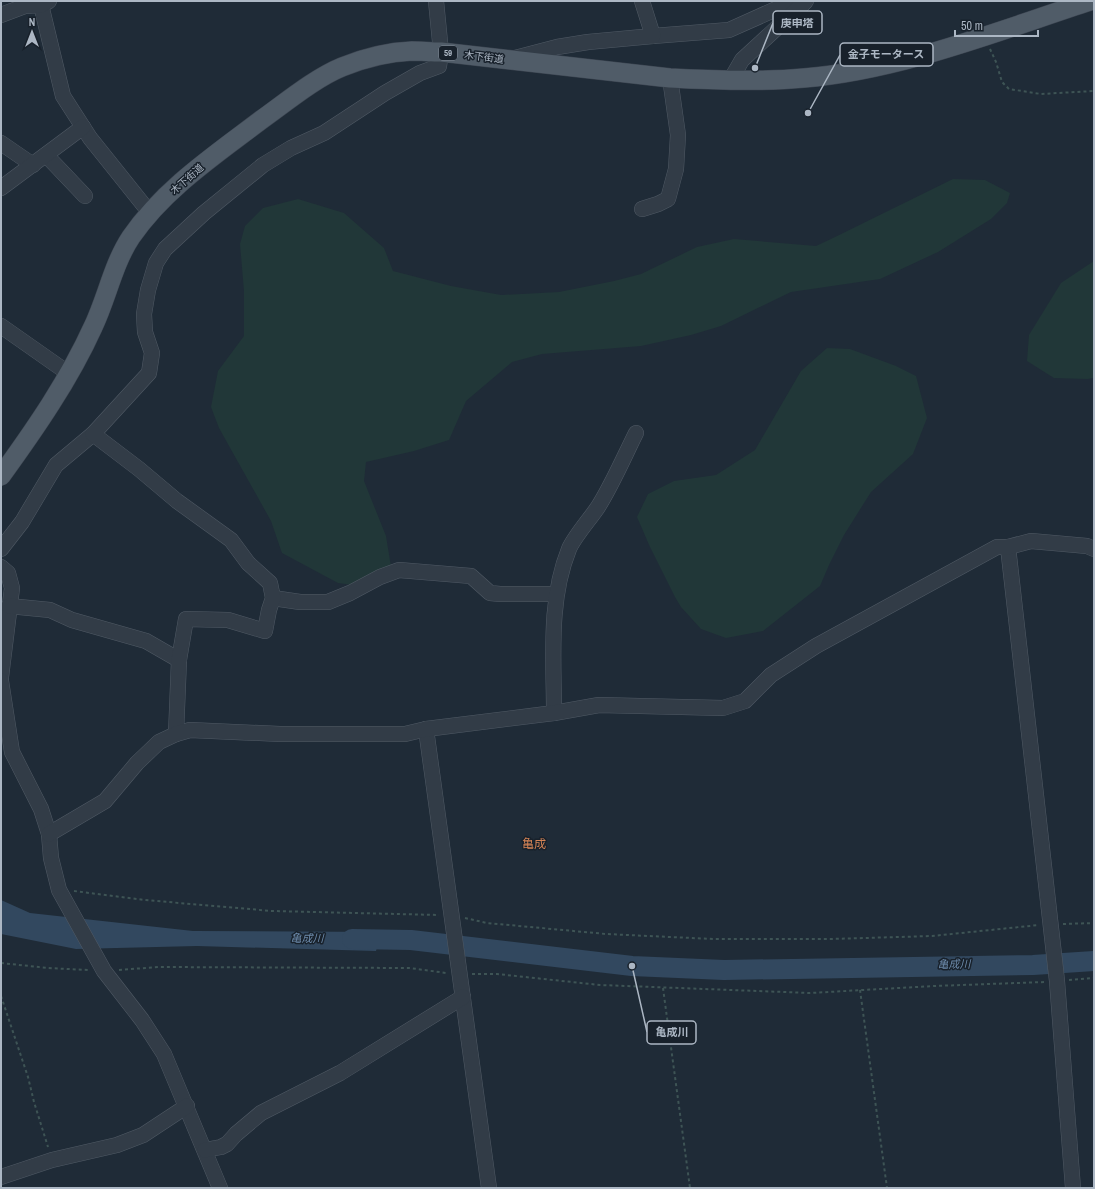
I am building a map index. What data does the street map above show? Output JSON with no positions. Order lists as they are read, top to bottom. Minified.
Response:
{"streets":{"main road":["59","木下街道"]},"districts":["亀成"],"water":["亀成川"],"places":["庚申塔","金子モータース","亀成川"],"scale_bar":"50 m","north":"top"}
